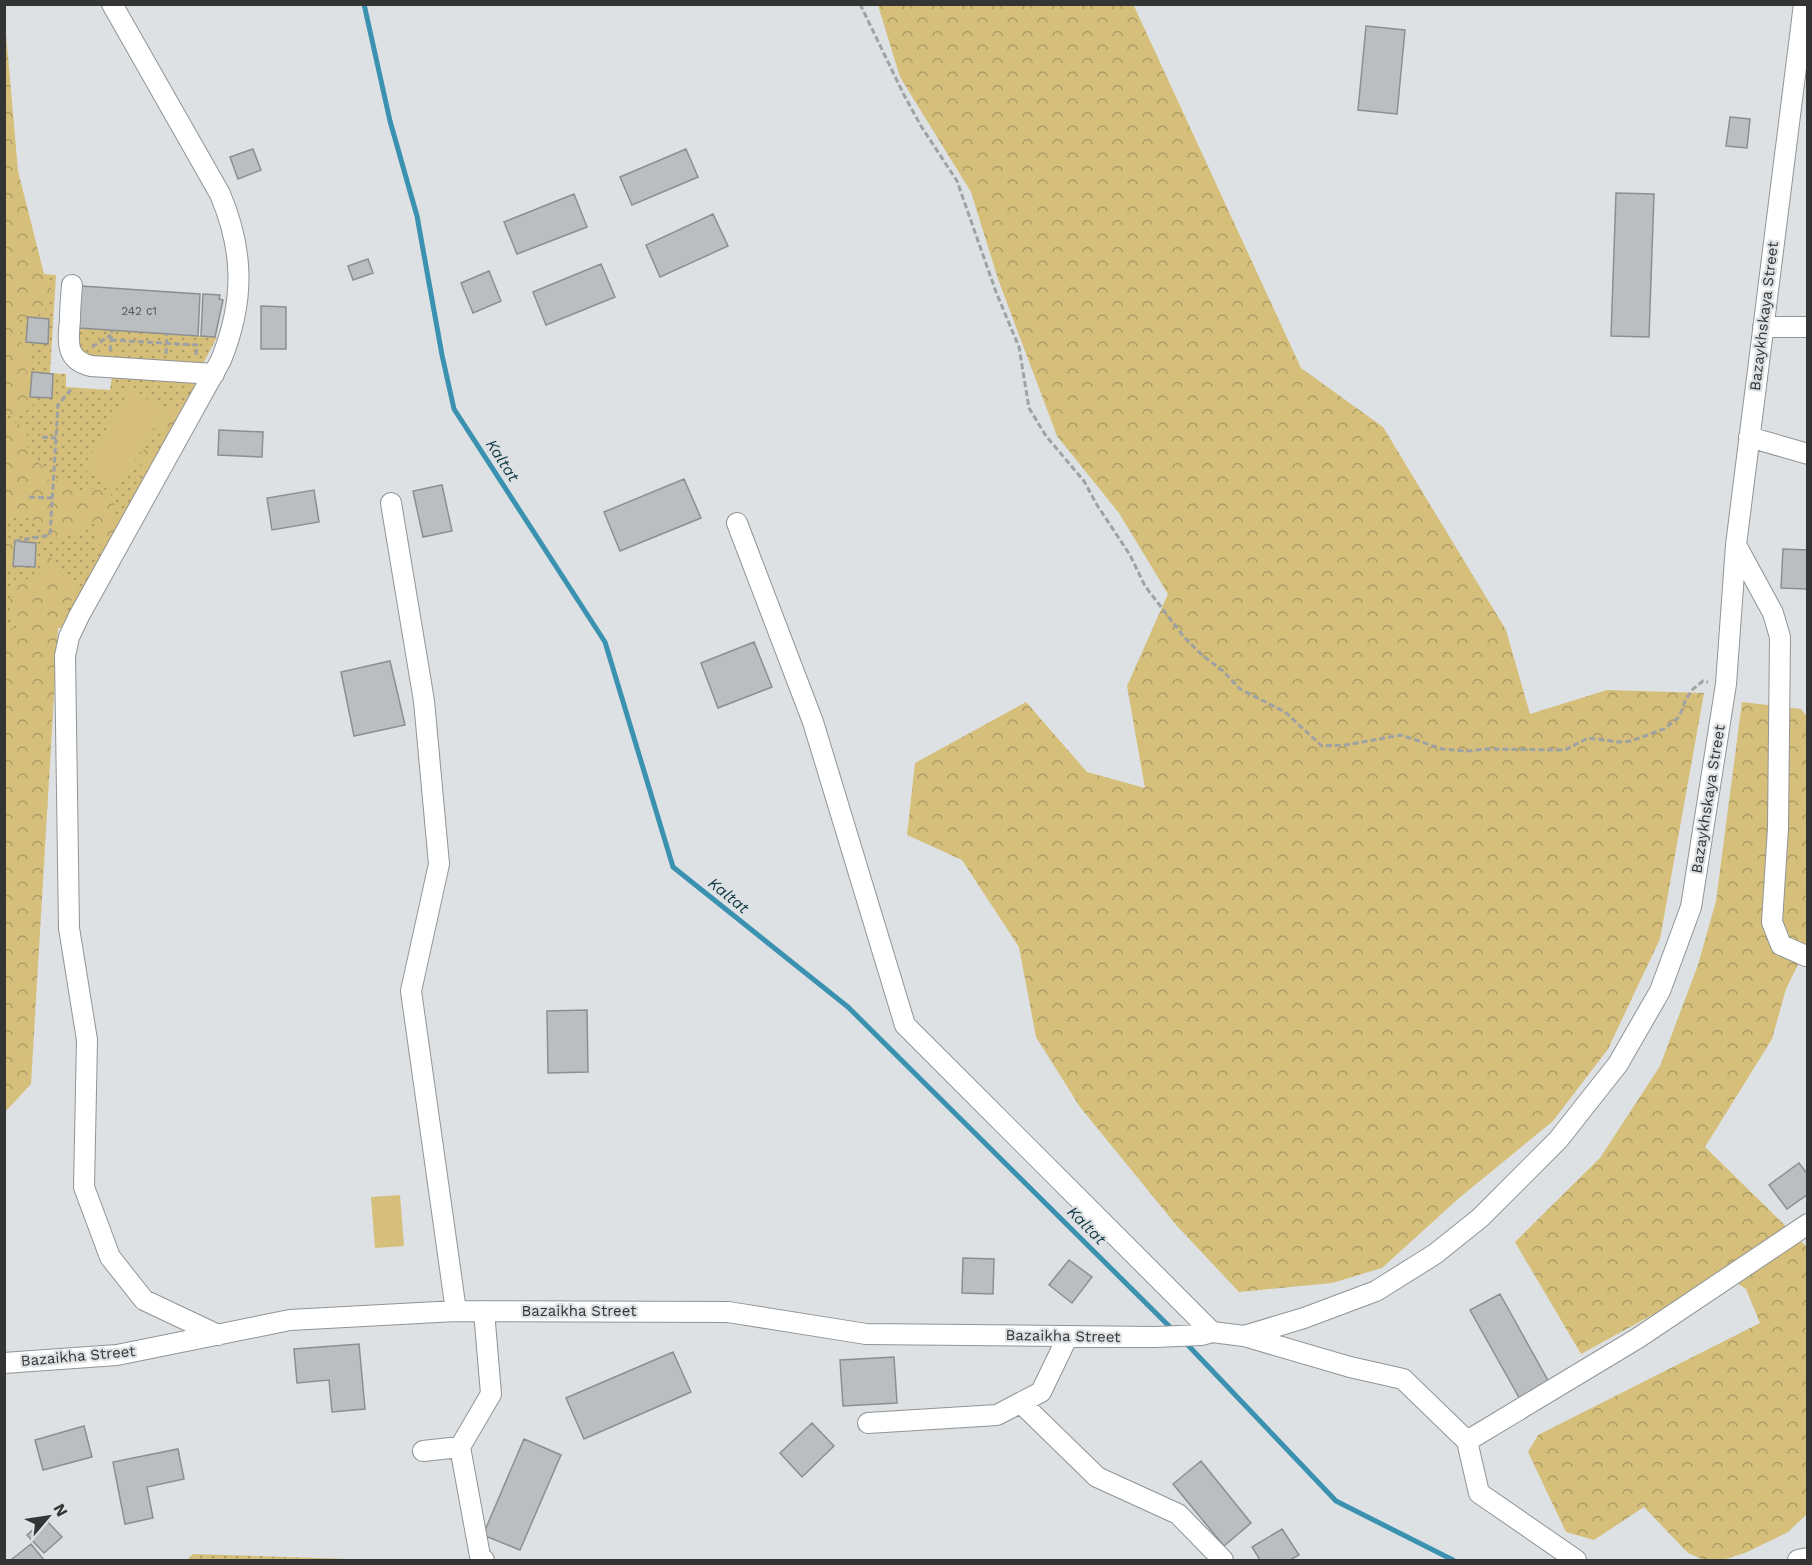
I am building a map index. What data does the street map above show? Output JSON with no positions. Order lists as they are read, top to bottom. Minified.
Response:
{"streets":{"street":["Bazaykhskaya Street","Bazaikha Street"]},"crossings":[["Bazaykhskaya Street","Bazaikha Street"]],"water":["Kaltat"],"house_numbers":["242 с1"],"north":"top right"}
